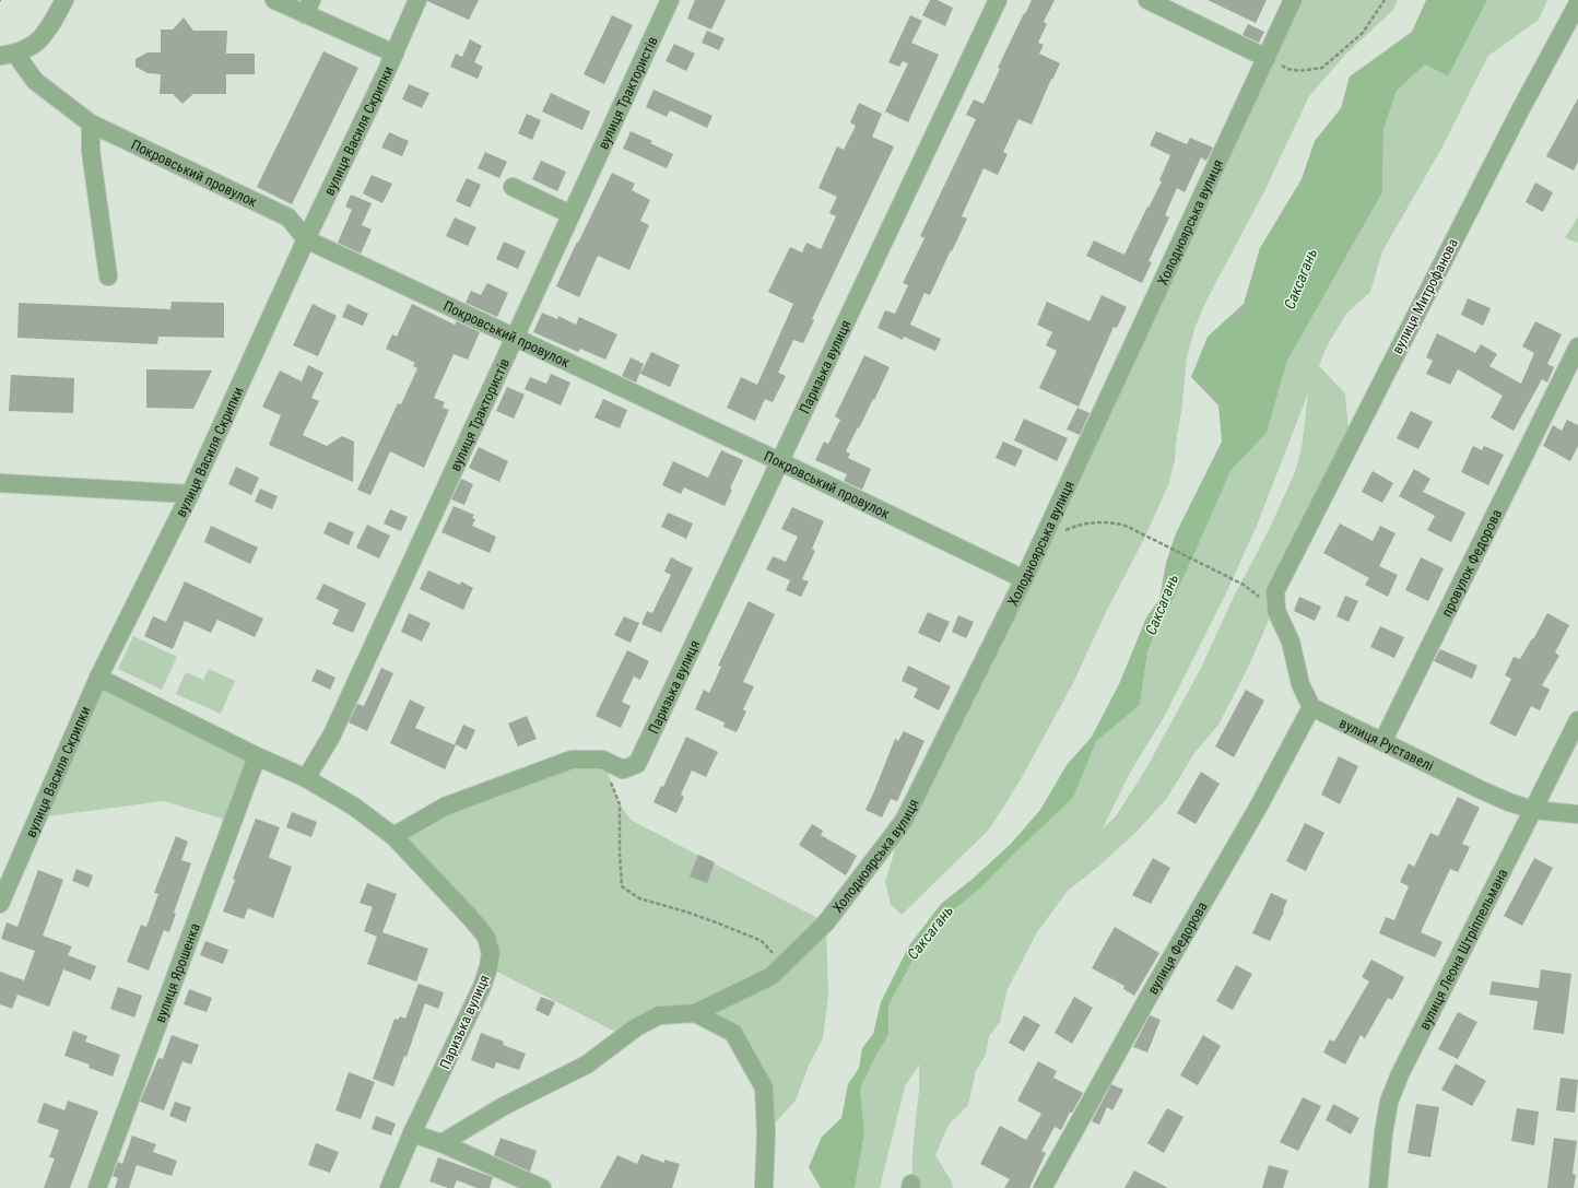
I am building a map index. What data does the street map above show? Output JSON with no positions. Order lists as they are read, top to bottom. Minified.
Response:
{"streets":{"street":["вулиця Трактористів","вулиця Василя Скрипки","Покровський провулок","Холодноярська вулиця","вулиця Митрофанова","Паризька вулиця","провулок Федорова","вулиця Руставелі","вулиця Федорова","вулиця Леона Штріппельмана","вулиця Ярошенка"]},"crossings":[["вулиця Трактористів","Покровський провулок"],["вулиця Василя Скрипки","Покровський провулок"],["Покровський провулок","Холодноярська вулиця"],["Покровський провулок","Паризька вулиця"],["вулиця Митрофанова","вулиця Руставелі"],["вулиця Митрофанова","вулиця Федорова"],["провулок Федорова","вулиця Руставелі"],["вулиця Руставелі","вулиця Федорова"],["вулиця Руставелі","вулиця Леона Штріппельмана"]],"water":["Саксагань"]}
